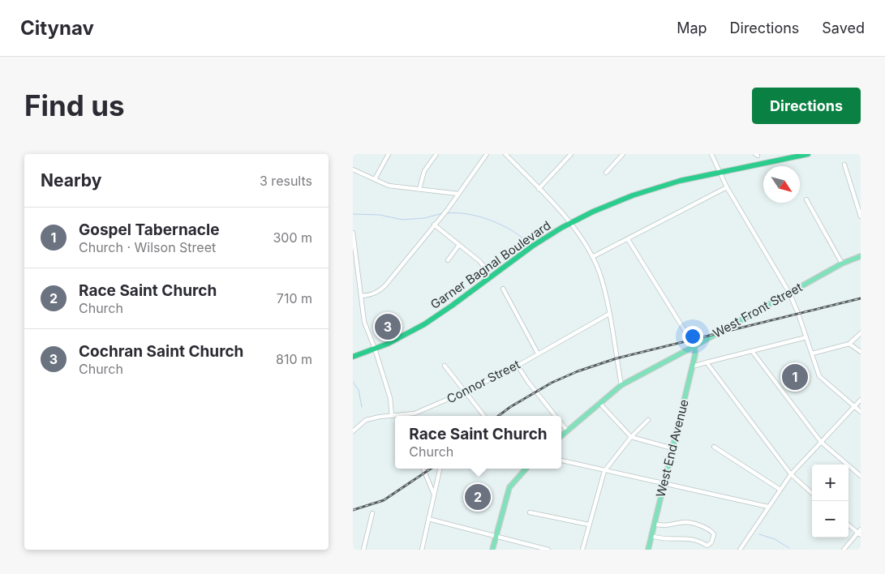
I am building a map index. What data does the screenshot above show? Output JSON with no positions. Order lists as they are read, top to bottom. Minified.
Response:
{"streets":{"highway":["Garner Bagnal Boulevard"],"main road":["West Front Street","West End Avenue"],"street":["Connor Street"]},"crossings":[["West Front Street","West End Avenue"]],"north":"bottom right","page":{"header":"Citynav","nav":["Map","Directions","Saved"],"buttons":"Directions","title":"Find us","heading":["Nearby","3 results"],"list":[{"mark":"1","name":"Gospel Tabernacle","note":"Church · Wilson Street","value":"300 m"},{"mark":"2","name":"Race Saint Church","note":"Church","value":"710 m"},{"mark":"3","name":"Cochran Saint Church","note":"Church","value":"810 m"}],"pins":["3","1","2"],"popup":["Race Saint Church","Church"],"map_buttons":["+","−"]}}
